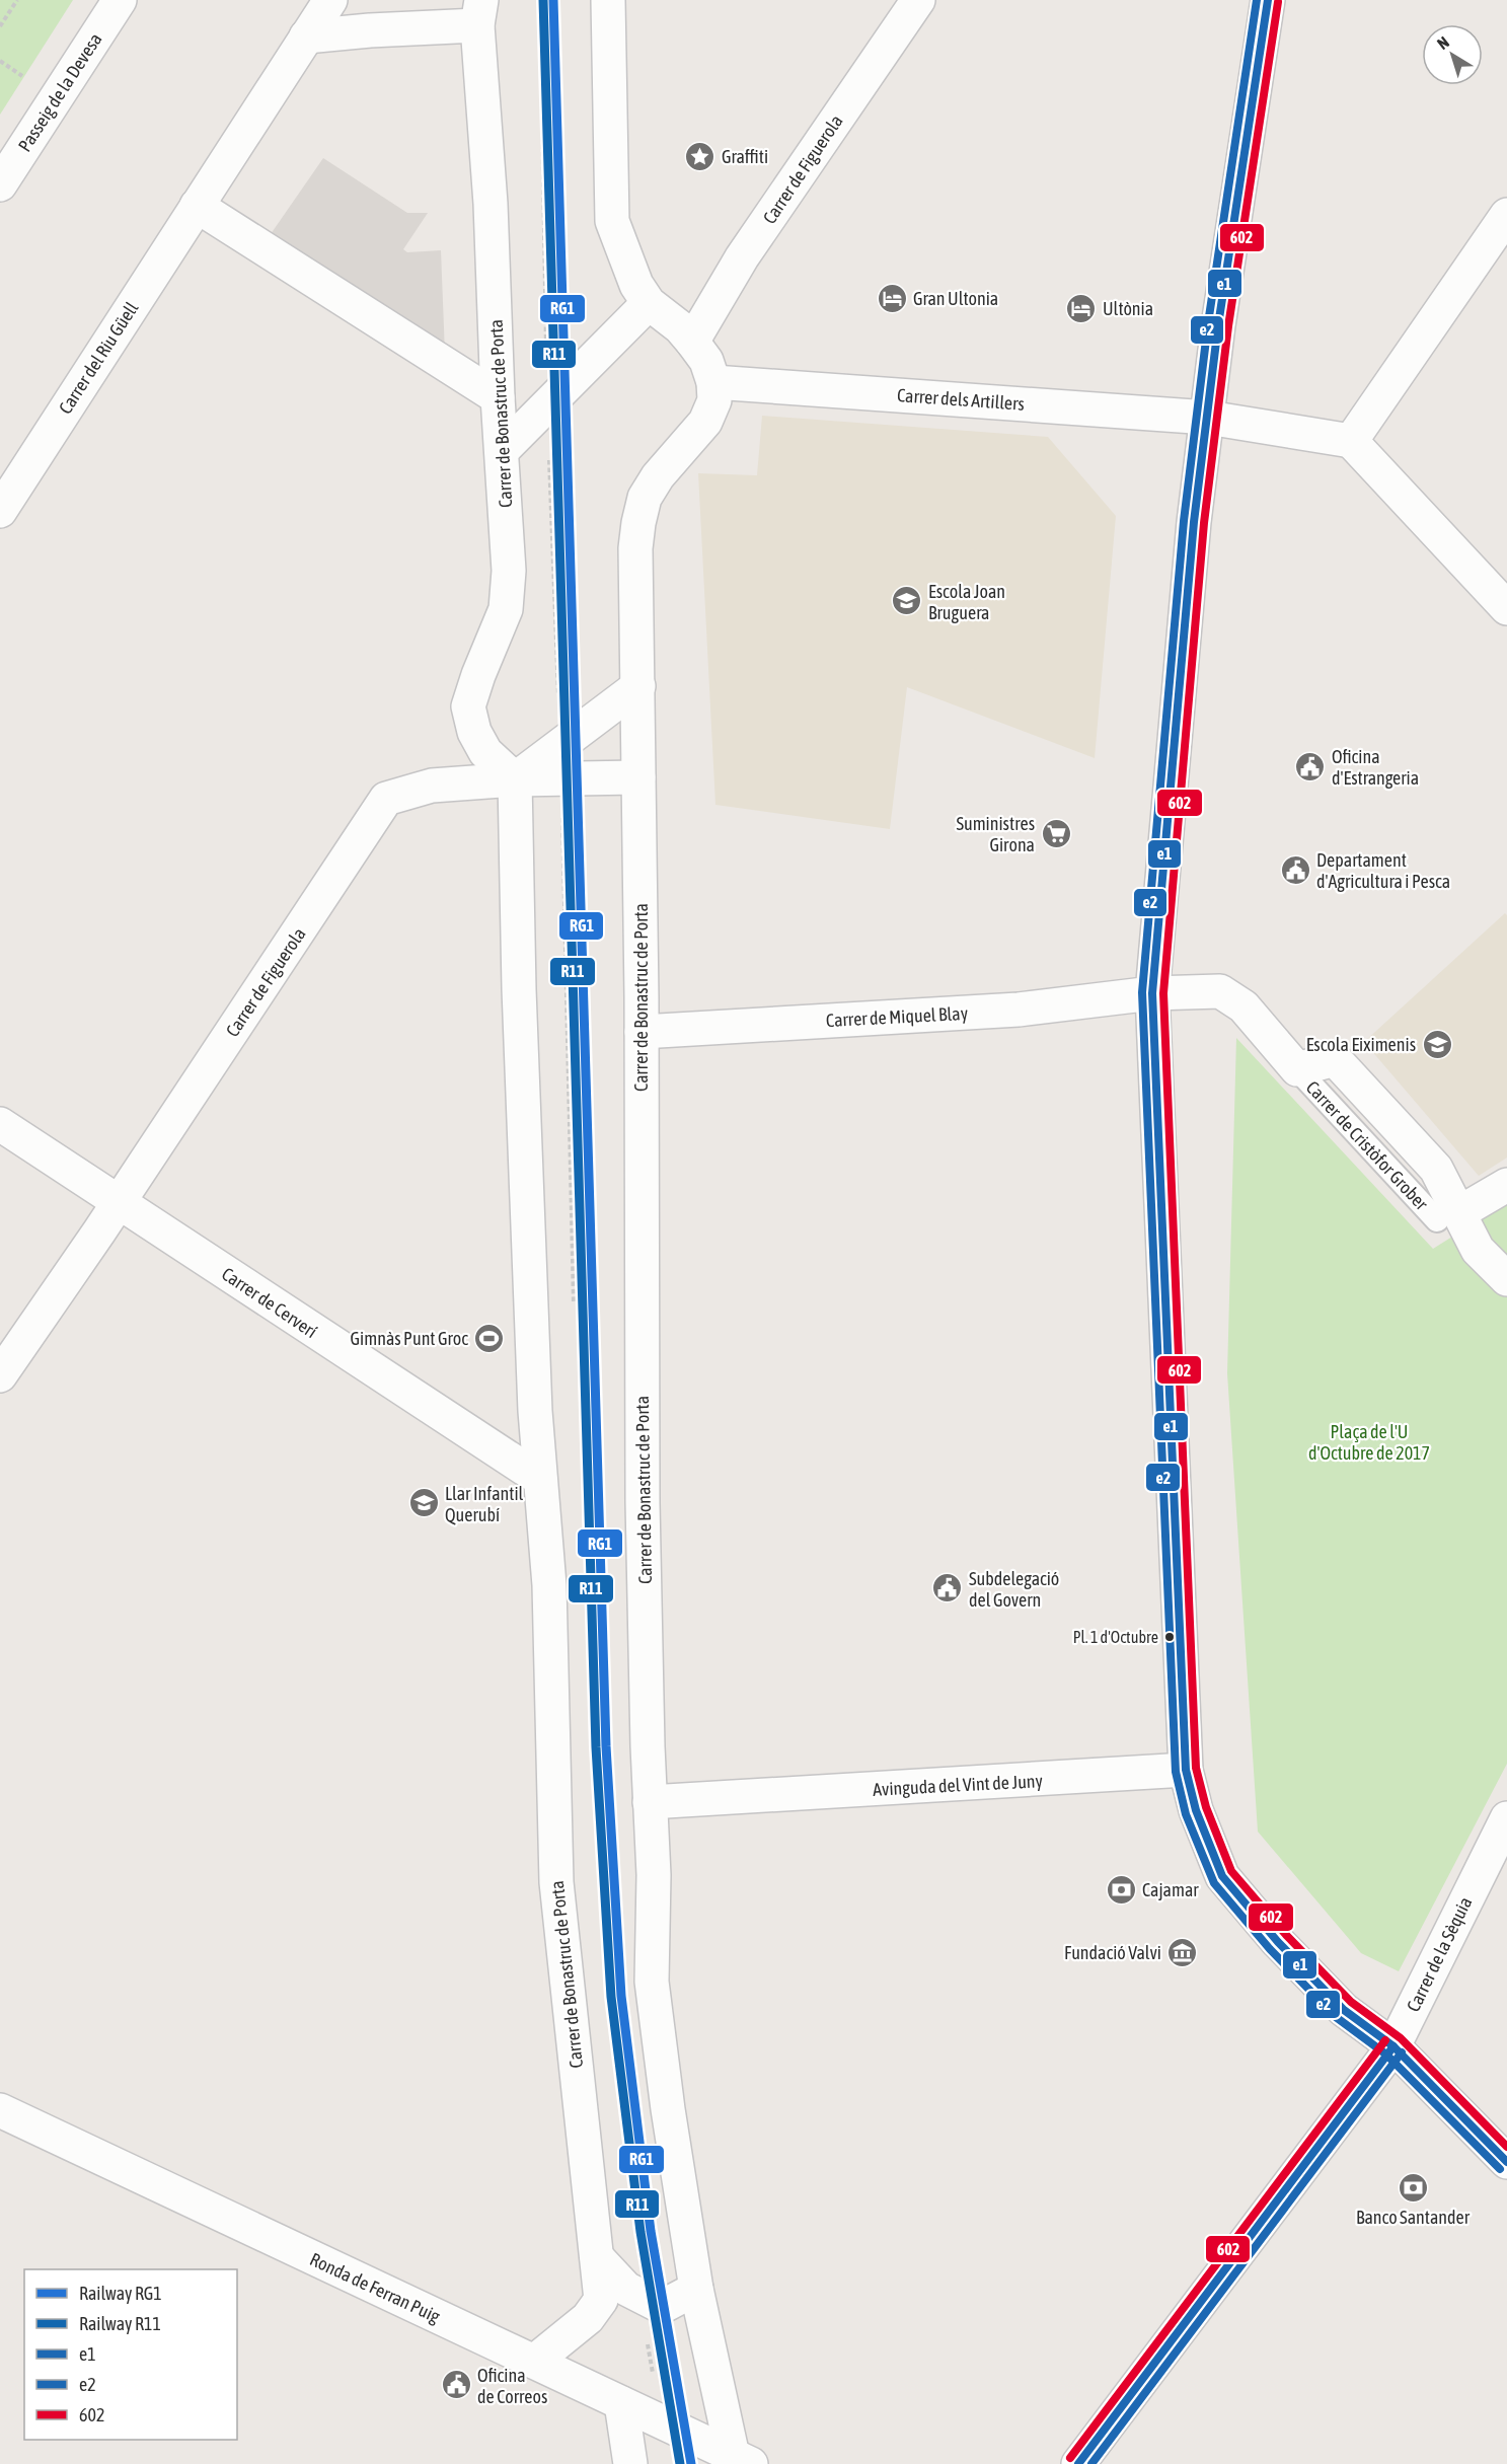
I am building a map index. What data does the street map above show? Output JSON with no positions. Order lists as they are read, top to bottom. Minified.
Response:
{"streets":{"street":["Passeig de la Devesa","Carrer de Figuerola","Carrer del Riu Güell","Carrer dels Artillers","Carrer de Bonastruc de Porta","Carrer de Miquel Blay","Carrer de Cristòfor Grober","Carrer de Cerverí","Avinguda del Vint de Juny","Carrer de la Sèquia","Ronda de Ferran Puig"]},"crossings":[["Carrer de Figuerola","Carrer de Bonastruc de Porta"],["Carrer de Figuerola","Carrer de Cerverí"],["Carrer del Riu Güell","Carrer de Bonastruc de Porta"],["Carrer dels Artillers","Carrer de Bonastruc de Porta"],["Carrer de Bonastruc de Porta","Carrer de Miquel Blay"],["Carrer de Bonastruc de Porta","Carrer de Cerverí"],["Carrer de Bonastruc de Porta","Avinguda del Vint de Juny"],["Carrer de Bonastruc de Porta","Ronda de Ferran Puig"],["Carrer de Miquel Blay","Carrer de Cristòfor Grober"]],"parks":["Plaça de l'U d'Octubre de 2017"],"places":{"place":["Graffiti"],"hotel":["Gran Ultonia","Ultònia"],"school or university":["Escola Joan Bruguera","Escola Eiximenis","Llar Infantil Querubí"],"public building":["Oficina d'Estrangeria","Departament d'Agricultura i Pesca","Subdelegació del Govern","Oficina de Correos"],"supermarket":["Suministres Girona"],"sports":["Gimnàs Punt Groc"],"other":["Pl. 1 d'Octubre"],"bank":["Cajamar","Banco Santander"],"museum":["Fundació Valvi"]},"lines":["rail line RG1","rail line R11","transit line e1","transit line e2","transit line 602"],"legend":["Railway RG1","Railway R11","e1","e2","602"],"north":"top left"}
